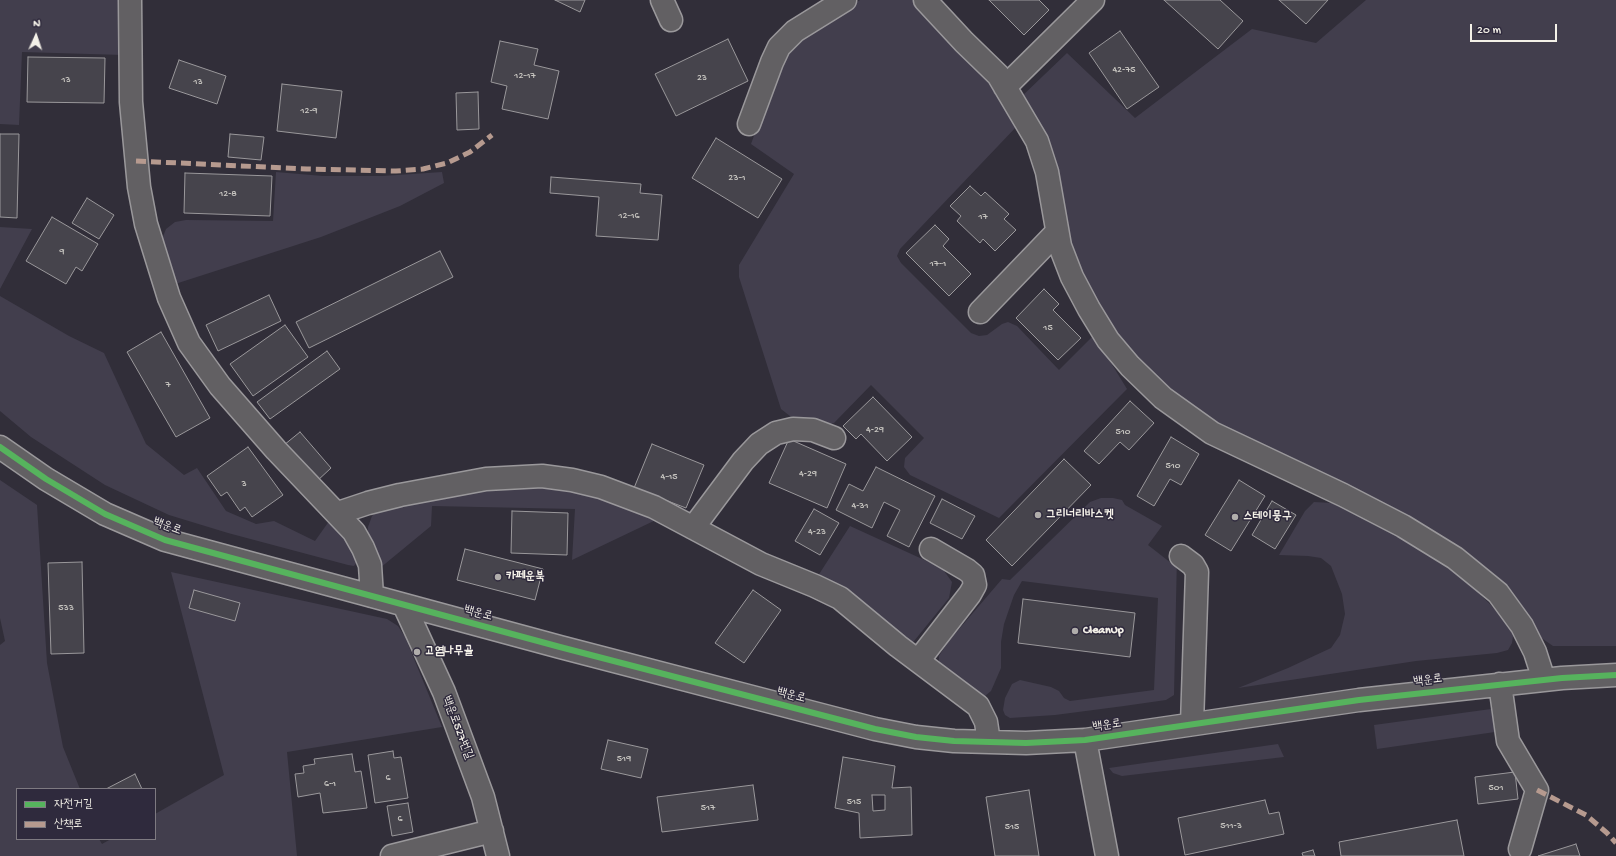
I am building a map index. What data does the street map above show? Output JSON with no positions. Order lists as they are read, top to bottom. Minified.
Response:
{"streets":{"street":["백운로","백운로527번길"]},"crossings":[["백운로","백운로527번길"]],"places":["그리너리바스켓","스테이뭉구","카페운북","CleanUp","고염나무골"],"house_numbers":["42-75","12-17","23","13","13","12-9","23-1","12-8","12-16","17","9","17-1","15","7","4-29","510","510","4-29","4-15","3","4-31","4-23","533","519","6","6-1","501","515","517","6","511-3","515"],"legend":["자전거길","산책로"],"scale_bar":"20 m","north":"top"}
